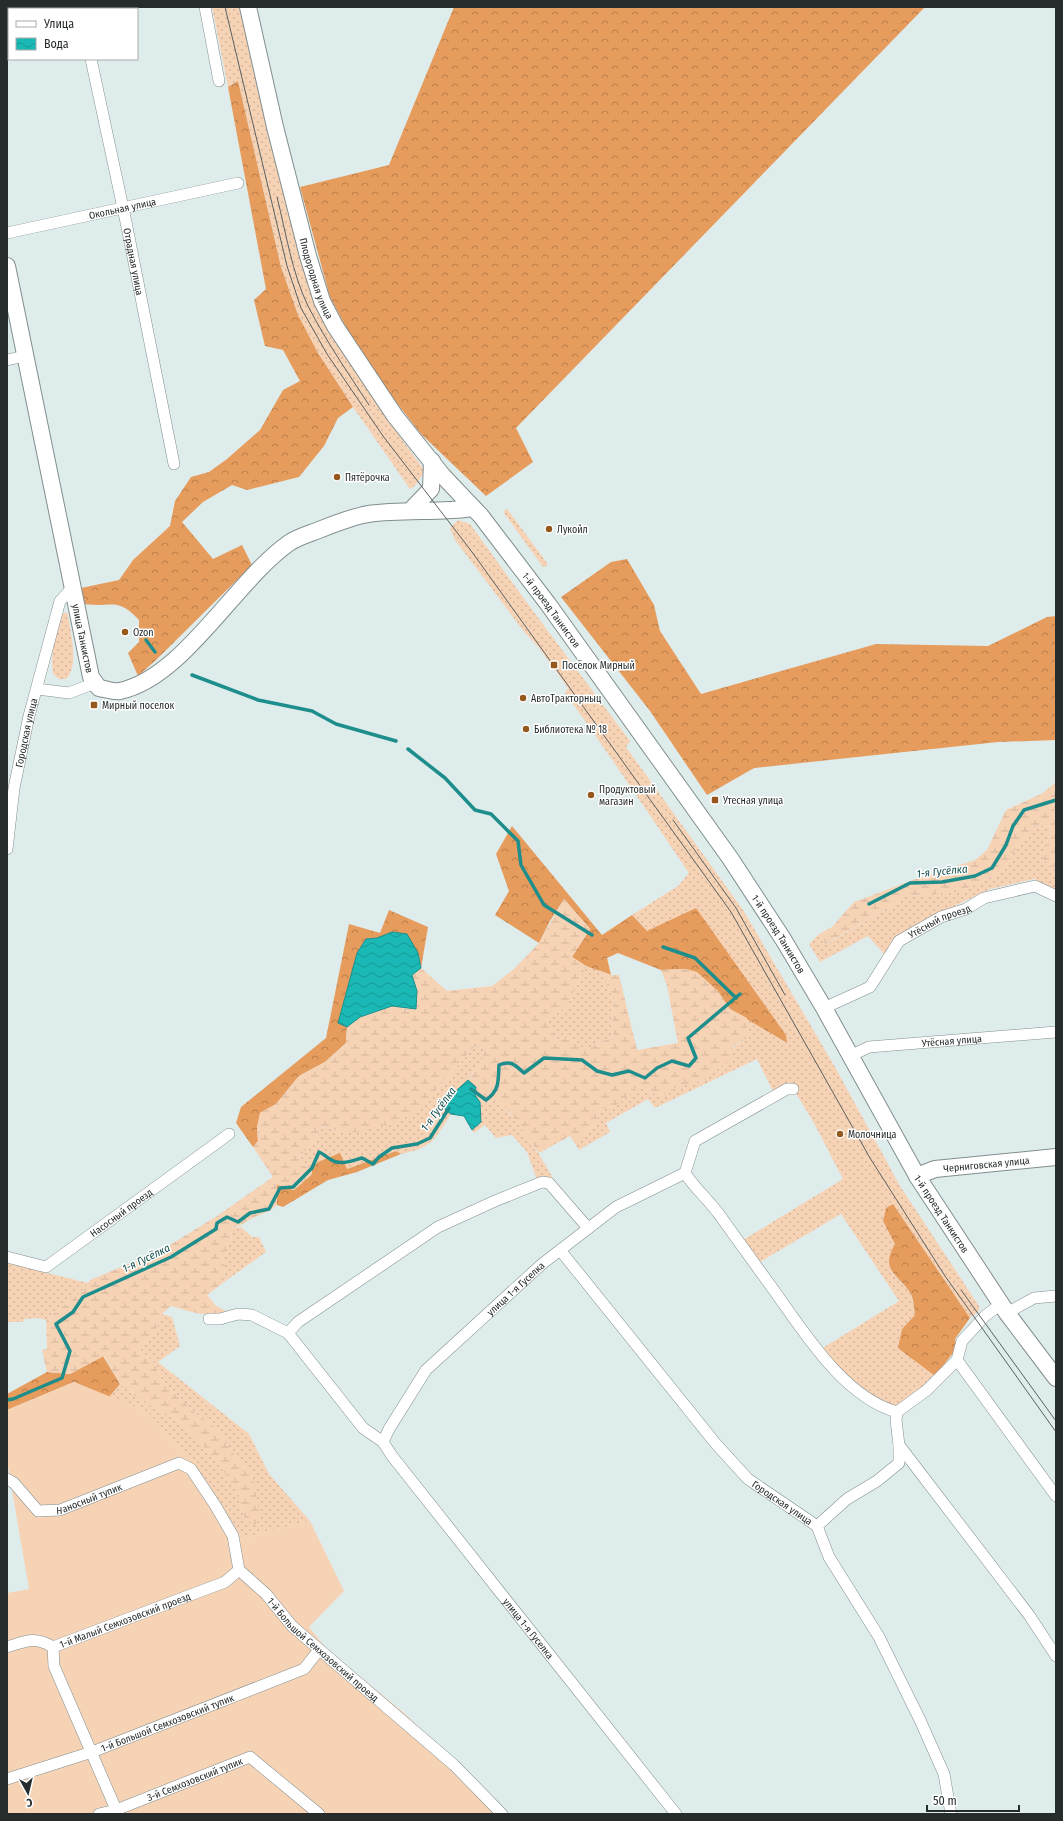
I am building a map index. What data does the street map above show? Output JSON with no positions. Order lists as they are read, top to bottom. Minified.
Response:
{"streets":{"main road":["Плодородная улица","1-й проезд Танкистов","улица Танкистов","Черниговская улица"],"street":["Окольная улица","Отрадная улица","Городская улица","Утёсный проезд","Утёсная улица","Насосный проезд","улица 1-я Гуселка","Наносный тупик","1-й Малый Семхозовский проезд","1-й Большой Семхозовский проезд","1-й Большой Семхозовский тупик","3-й Семхозовский тупик"]},"crossings":[["Окольная улица","Отрадная улица"],["Плодородная улица","1-й проезд Танкистов"],["Плодородная улица","улица Танкистов"],["1-й проезд Танкистов","улица Танкистов"],["1-й проезд Танкистов","Утёсный проезд"],["1-й проезд Танкистов","Утёсная улица"],["1-й проезд Танкистов","Черниговская улица"],["улица Танкистов","Городская улица"],["Городская улица","улица 1-я Гуселка"],["Наносный тупик","1-й Малый Семхозовский проезд"],["Наносный тупик","1-й Большой Семхозовский проезд"],["1-й Малый Семхозовский проезд","1-й Большой Семхозовский проезд"],["1-й Большой Семхозовский проезд","1-й Большой Семхозовский тупик"]],"water":["1-я Гусёлка"],"places":{"other":["Пятёрочка","Лукойл","Ozon","АвтоТракторныц","Библиотека № 18","Продуктовый магазин","Молочница"],"transit":["Посёлок Мирный","Мирный поселок","Утесная улица"]},"legend":["Улица","Вода"],"scale_bar":"50 m","north":"bottom"}
